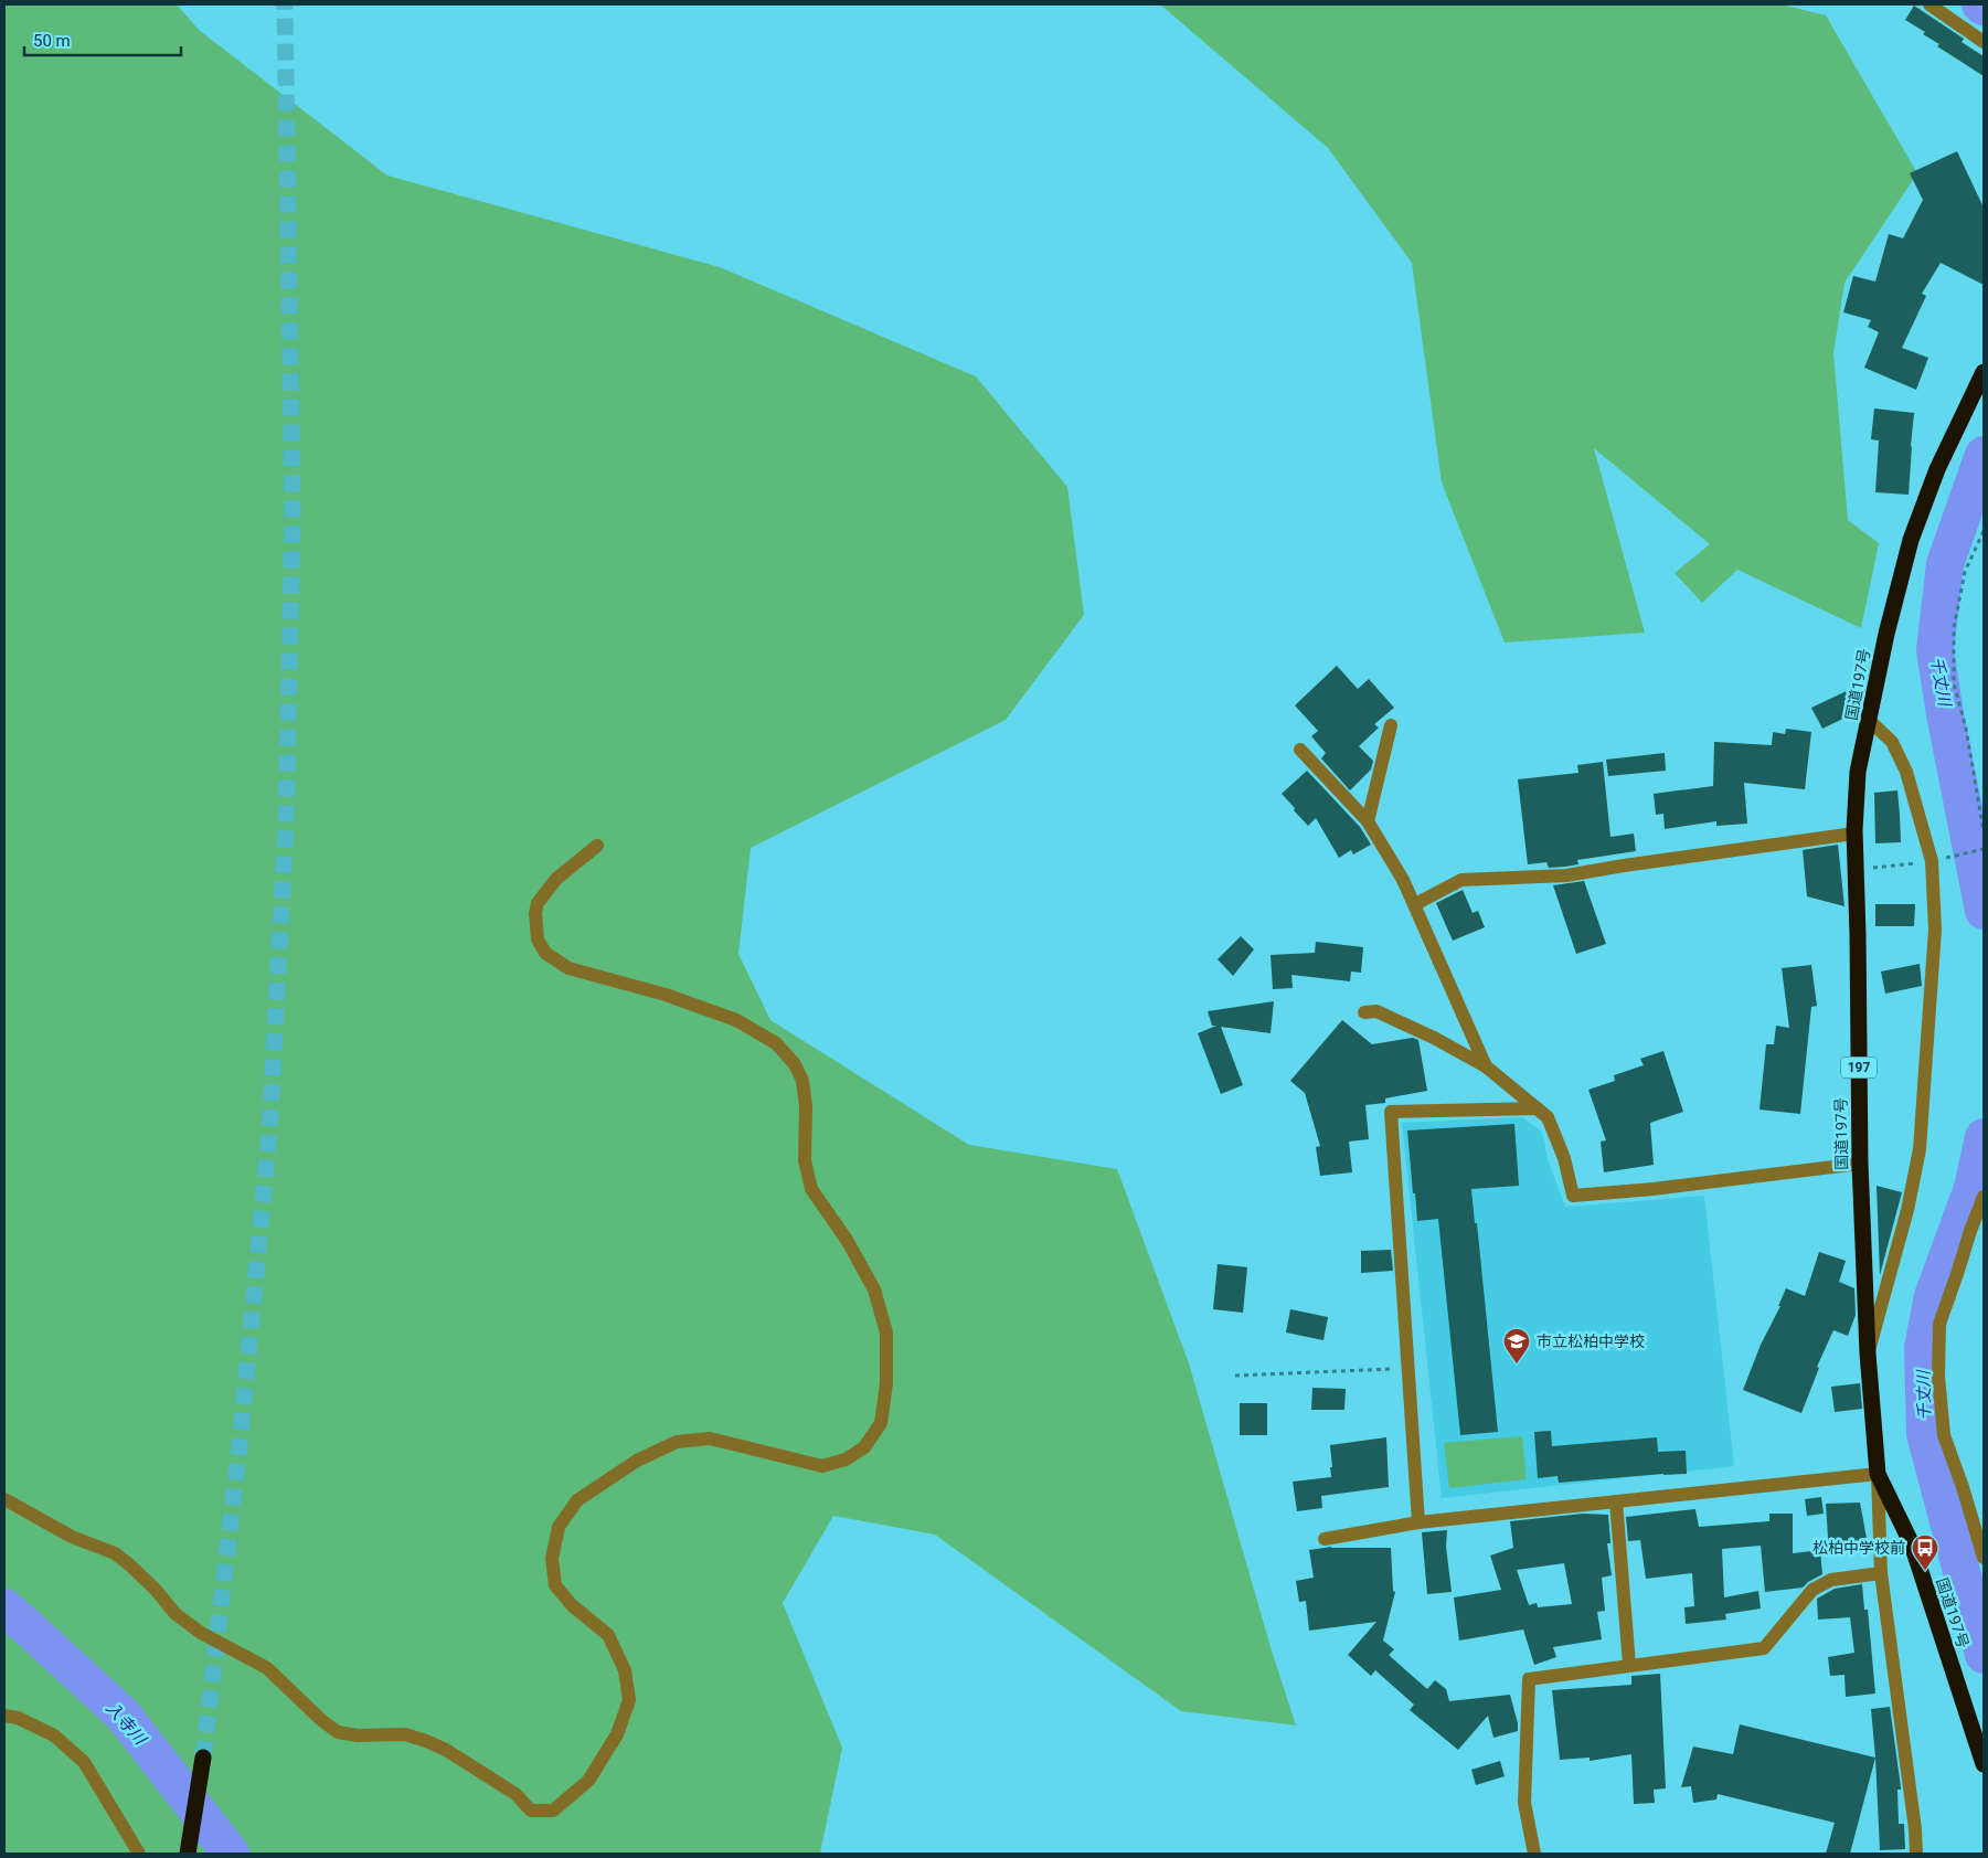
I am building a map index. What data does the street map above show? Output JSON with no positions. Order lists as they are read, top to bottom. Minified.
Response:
{"streets":{"highway":["国道197号","197"]},"water":["千丈川","入寺川"],"places":{"school or university":["市立松柏中学校"],"bus stop":["松柏中学校前"]},"scale_bar":"50 m"}
